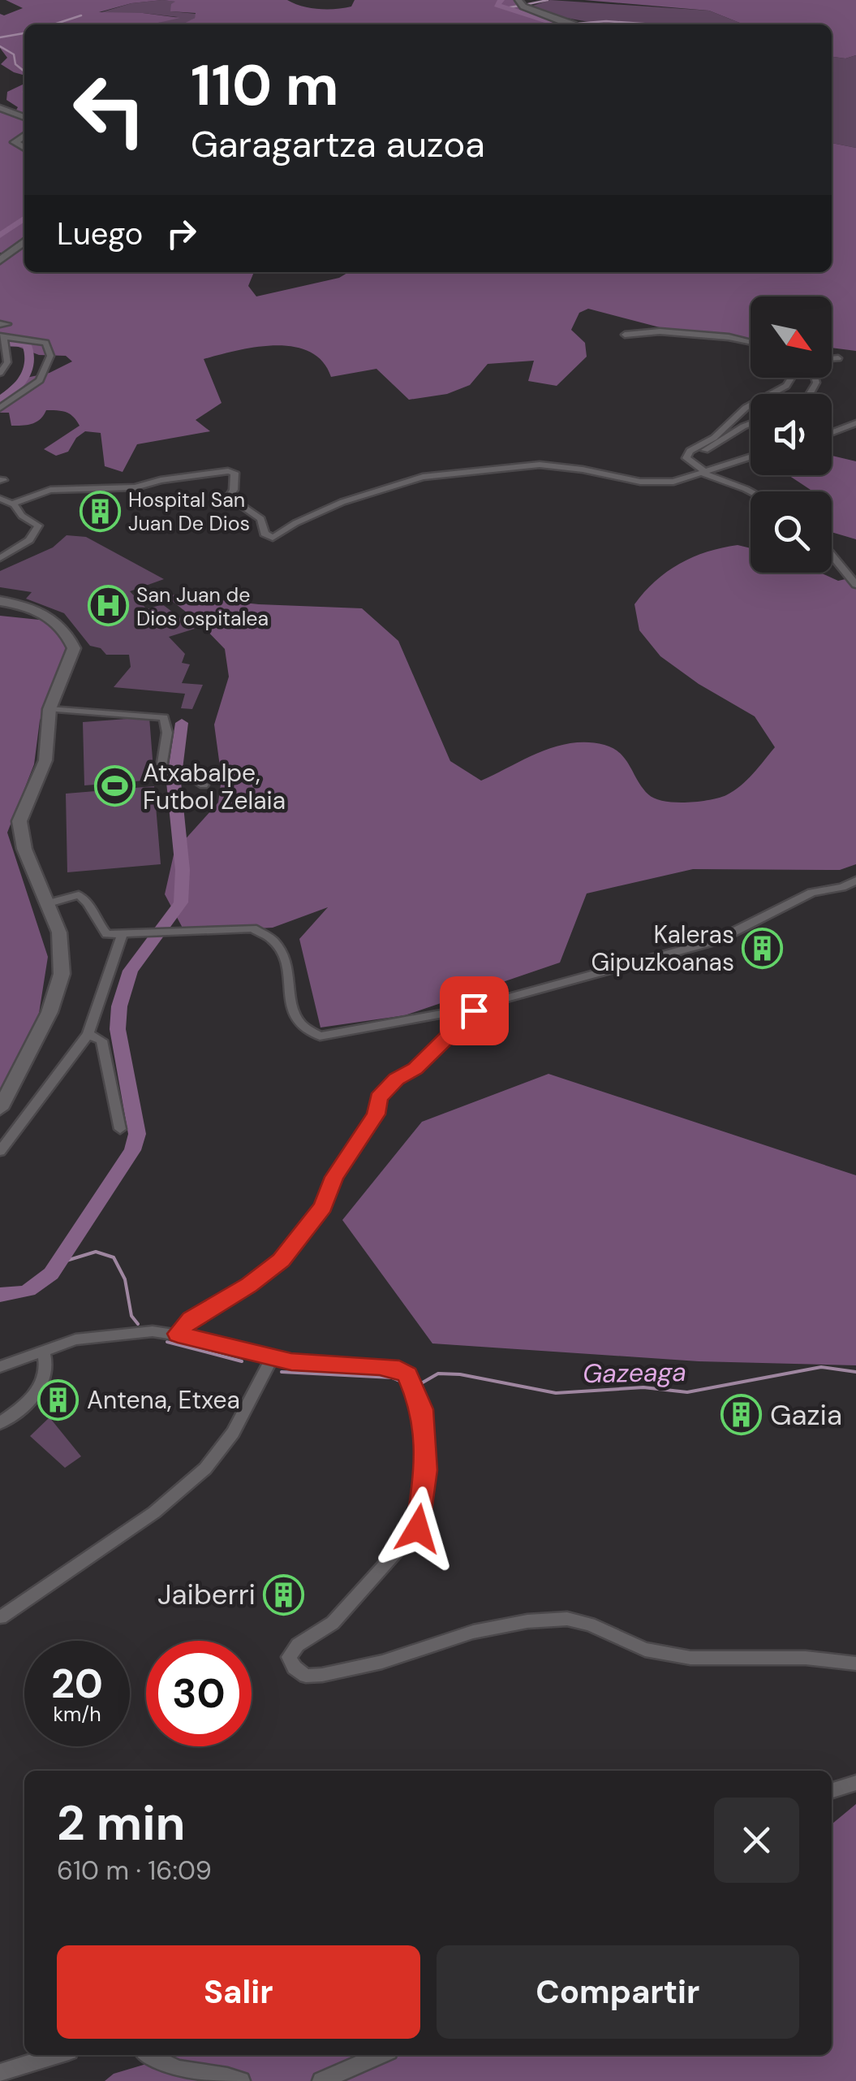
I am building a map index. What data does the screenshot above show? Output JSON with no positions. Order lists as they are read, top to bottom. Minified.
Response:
{"water":["Gazeaga"],"places":{"building":["Hospital San Juan De Dios","Kaleras Gipuzkoanas","Antena, Etxea","Gazia","Jaiberri"],"hospital":["San Juan de Dios ospitalea"],"sports":["Atxabalpe, Futbol Zelaia"]},"north":"bottom right","page":{"turn":["110 m","Garagartza auzoa"],"then":"Luego","speed":"20 km/h","limit":"30","heading":["2 min","610 m · 16:09"],"buttons":["Salir","Compartir"]}}
